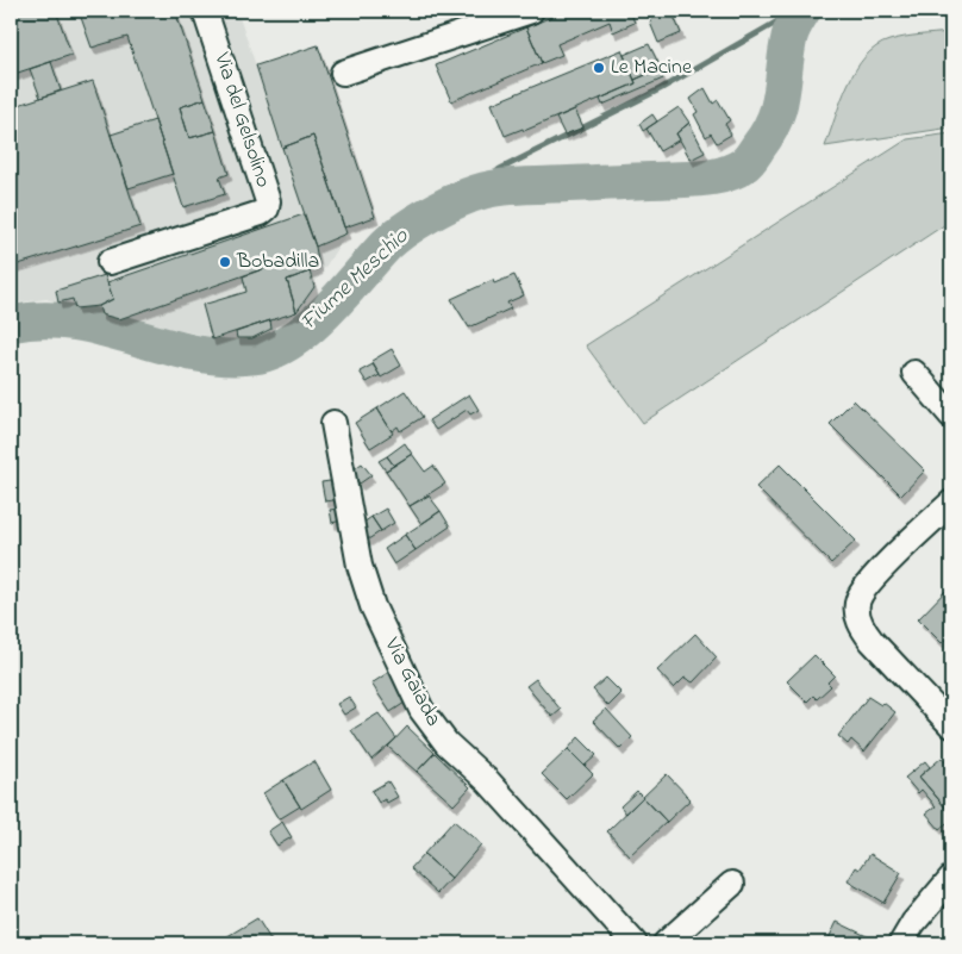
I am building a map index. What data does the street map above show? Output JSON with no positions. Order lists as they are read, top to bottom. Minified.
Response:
{"streets":{"street":["Via del Gelsolino","Via Gaiada"]},"water":["Fiume Meschio"],"places":["Le Macine","Bobadilla"]}
